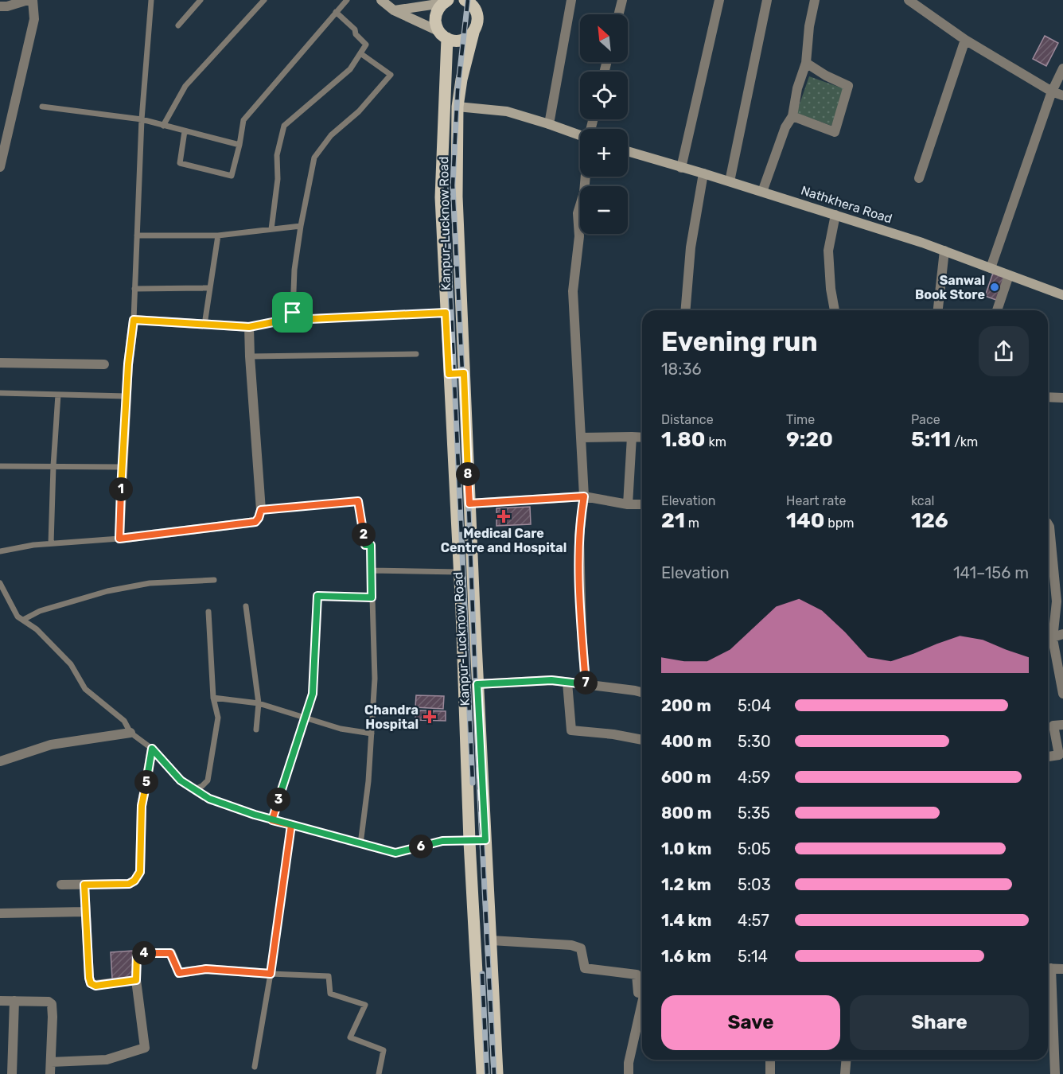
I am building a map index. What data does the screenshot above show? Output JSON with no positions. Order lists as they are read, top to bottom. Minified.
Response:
{"streets":{"main road":["Kanpur-Lucknow Road"],"street":["Nathkhera Road"]},"places":{"other":["Sanwal Book Store"],"health":["Medical Care Centre and Hospital","Chandra Hospital"]},"north":"top left","page":{"map_buttons":["+","−"],"heading":["Evening run","18:36"],"stats":[["Distance","1.80 km"],["Time","9:20"],["Pace","5:11 /km"],["Elevation","21 m"],["Heart rate","140 bpm"],["kcal","126"]],"pins":["8","1","2","7","5","3","6","4"],"chart":["Elevation","141–156 m"],"list":[{"name":"200 m","note":"5:04"},{"name":"400 m","note":"5:30"},{"name":"600 m","note":"4:59"},{"name":"800 m","note":"5:35"},{"name":"1.0 km","note":"5:05"},{"name":"1.2 km","note":"5:03"},{"name":"1.4 km","note":"4:57"},{"name":"1.6 km","note":"5:14"}],"buttons":["Save","Share"]}}
